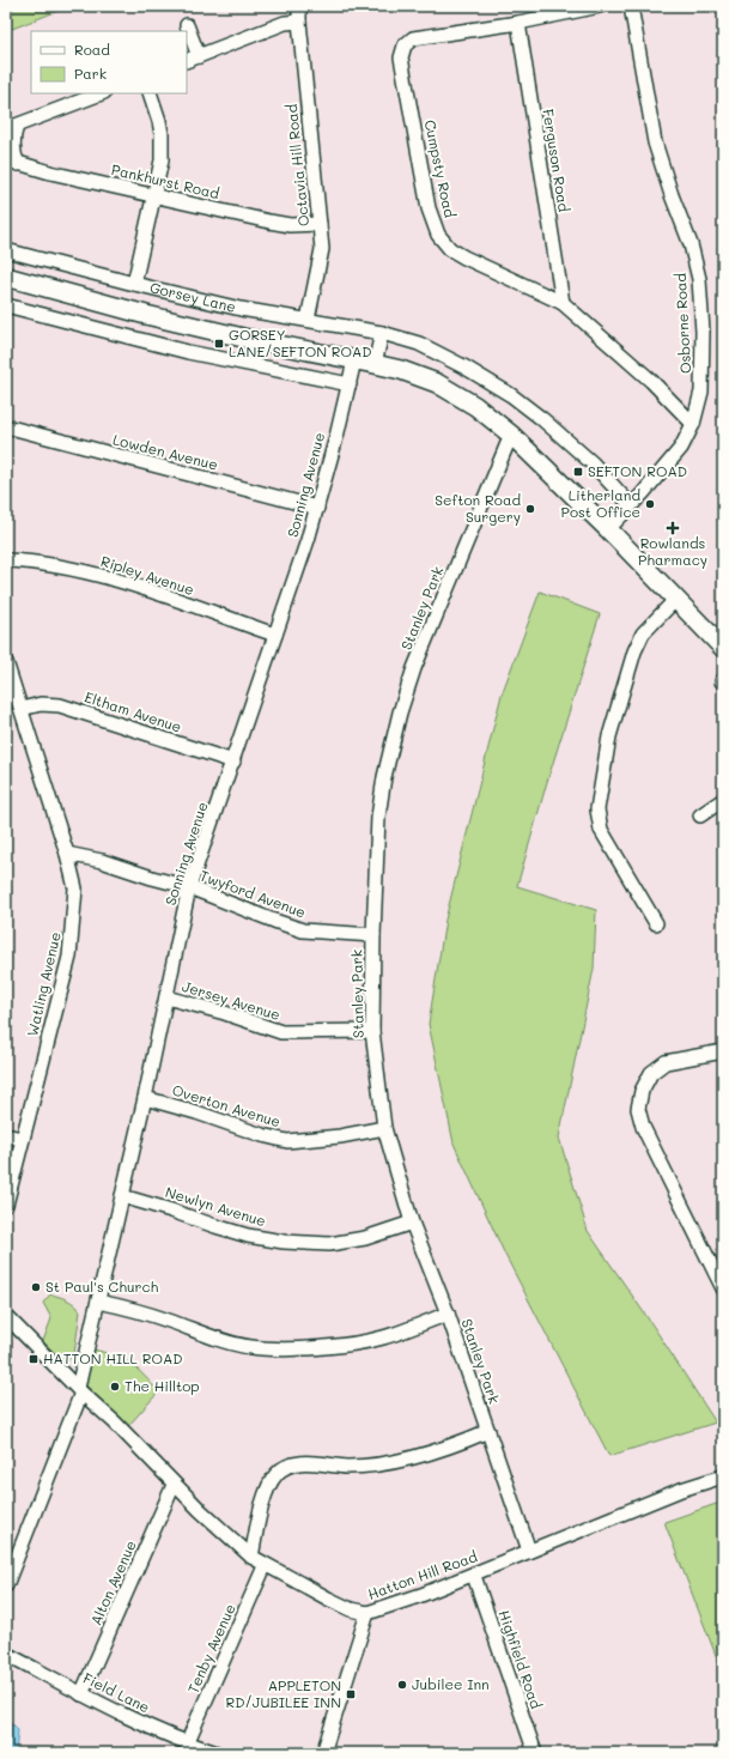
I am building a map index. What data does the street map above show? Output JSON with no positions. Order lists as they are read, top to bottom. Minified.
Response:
{"streets":{"main road":["Gorsey Lane"],"street":["Ferguson Road","Octavia Hill Road","Cumpsty Road","Pankhurst Road","Osborne Road","Lowden Avenue","Sonning Avenue","Ripley Avenue","Stanley Park","Eltham Avenue","Twyford Avenue","Watling Avenue","Jersey Avenue","Overton Avenue","Newlyn Avenue","Hatton Hill Road","Alton Avenue","Tenby Avenue","Highfield Road","Field Lane"]},"crossings":[["Ferguson Road","Cumpsty Road"],["Octavia Hill Road","Pankhurst Road"],["Octavia Hill Road","Gorsey Lane"],["Cumpsty Road","Osborne Road"],["Gorsey Lane","Osborne Road"],["Gorsey Lane","Sonning Avenue"],["Gorsey Lane","Stanley Park"],["Lowden Avenue","Sonning Avenue"],["Sonning Avenue","Ripley Avenue"],["Sonning Avenue","Eltham Avenue"],["Sonning Avenue","Twyford Avenue"],["Sonning Avenue","Jersey Avenue"],["Sonning Avenue","Overton Avenue"],["Sonning Avenue","Newlyn Avenue"],["Sonning Avenue","Hatton Hill Road"],["Stanley Park","Twyford Avenue"],["Stanley Park","Jersey Avenue"],["Stanley Park","Overton Avenue"],["Stanley Park","Newlyn Avenue"],["Stanley Park","Hatton Hill Road"],["Eltham Avenue","Watling Avenue"],["Twyford Avenue","Watling Avenue"],["Hatton Hill Road","Alton Avenue"],["Hatton Hill Road","Tenby Avenue"],["Hatton Hill Road","Highfield Road"],["Alton Avenue","Field Lane"],["Tenby Avenue","Field Lane"]],"places":{"transit":["GORSEY LANE/SEFTON ROAD","SEFTON ROAD","HATTON HILL ROAD","APPLETON RD/JUBILEE INN"],"other":["Litherland Post Office","Sefton Road Surgery","St Paul's Church","The Hilltop","Jubilee Inn"],"health":["Rowlands Pharmacy"]},"legend":["Road","Park"]}
